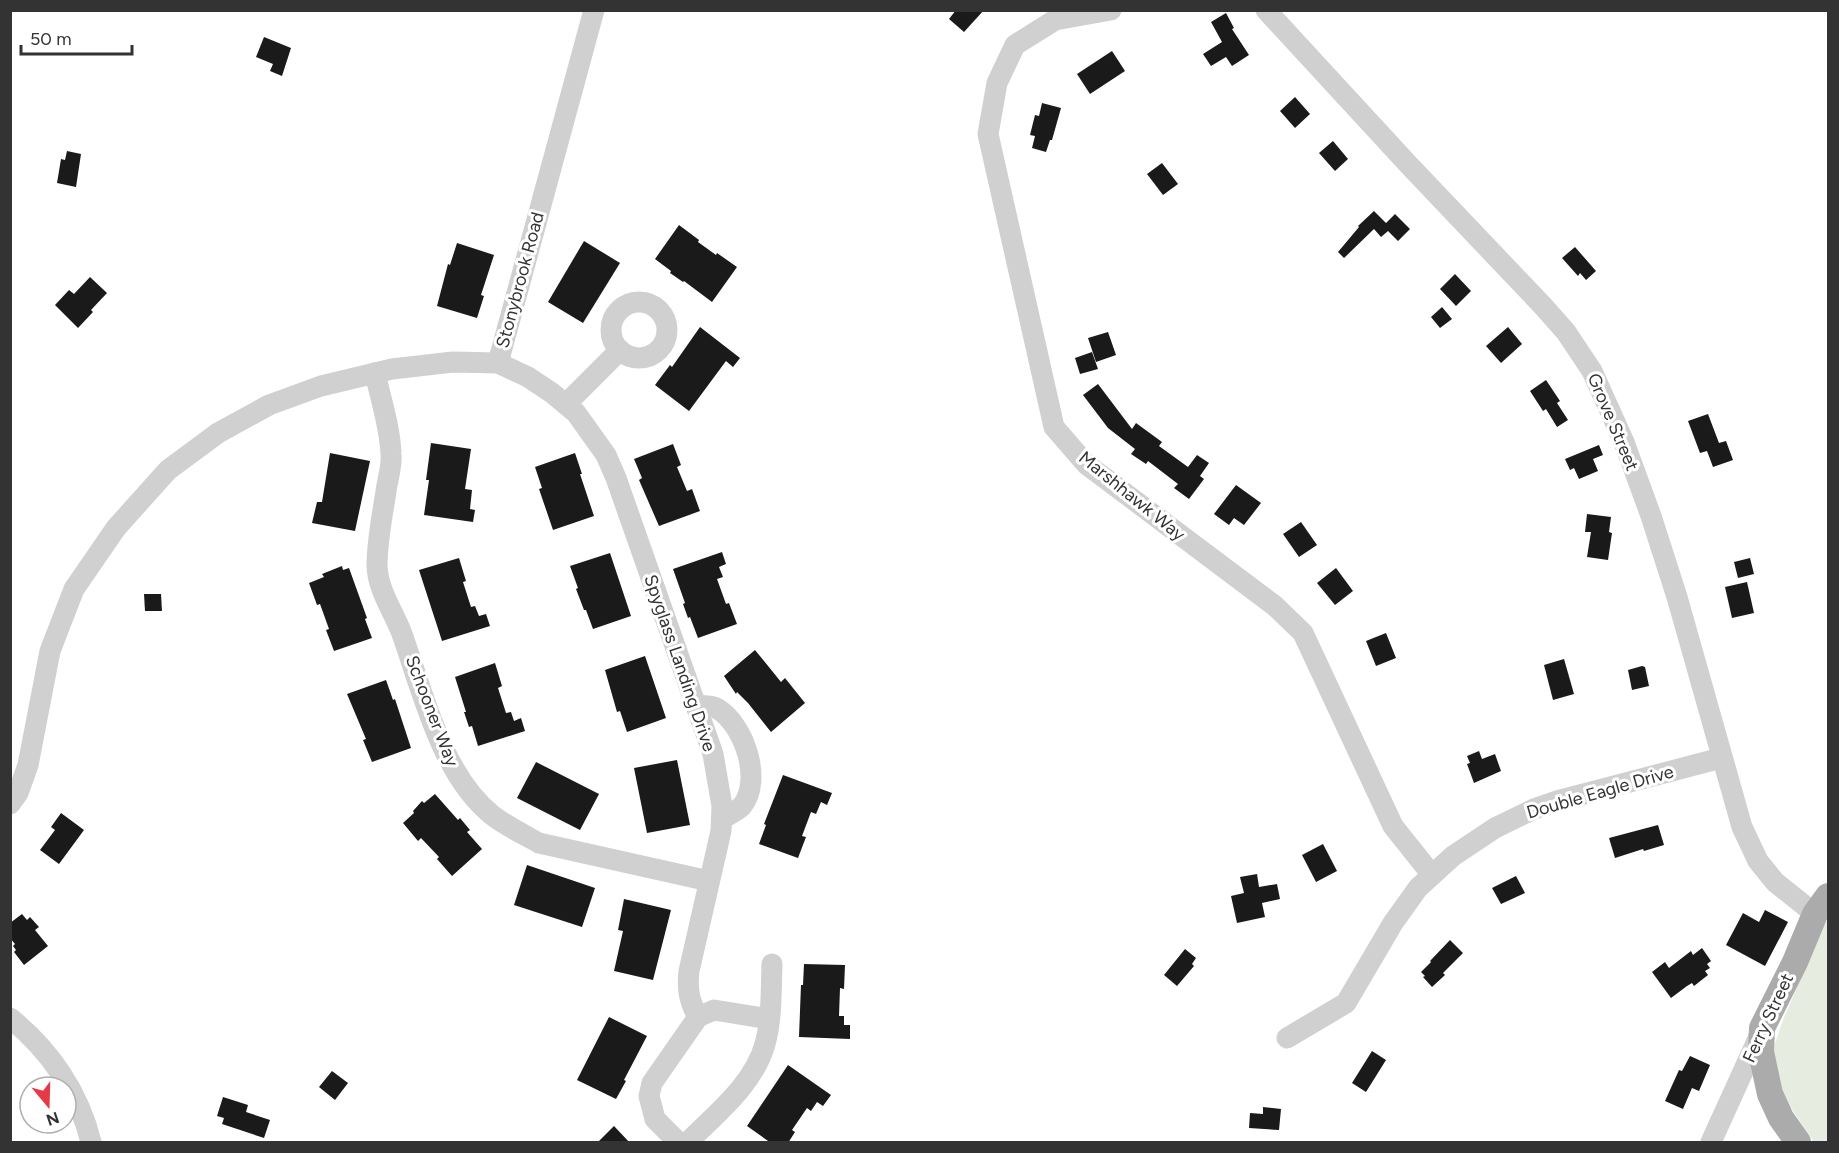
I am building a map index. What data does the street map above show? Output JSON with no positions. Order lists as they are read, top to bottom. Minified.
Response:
{"streets":{"main road":["Ferry Street"],"street":["Stonybrook Road","Grove Street","Marshhawk Way","Spyglass Landing Drive","Schooner Way","Double Eagle Drive"]},"crossings":[["Stonybrook Road","Spyglass Landing Drive"],["Stonybrook Road","Schooner Way"],["Grove Street","Double Eagle Drive"],["Grove Street","Ferry Street"],["Marshhawk Way","Double Eagle Drive"],["Spyglass Landing Drive","Schooner Way"]],"scale_bar":"50 m","north":"bottom"}
